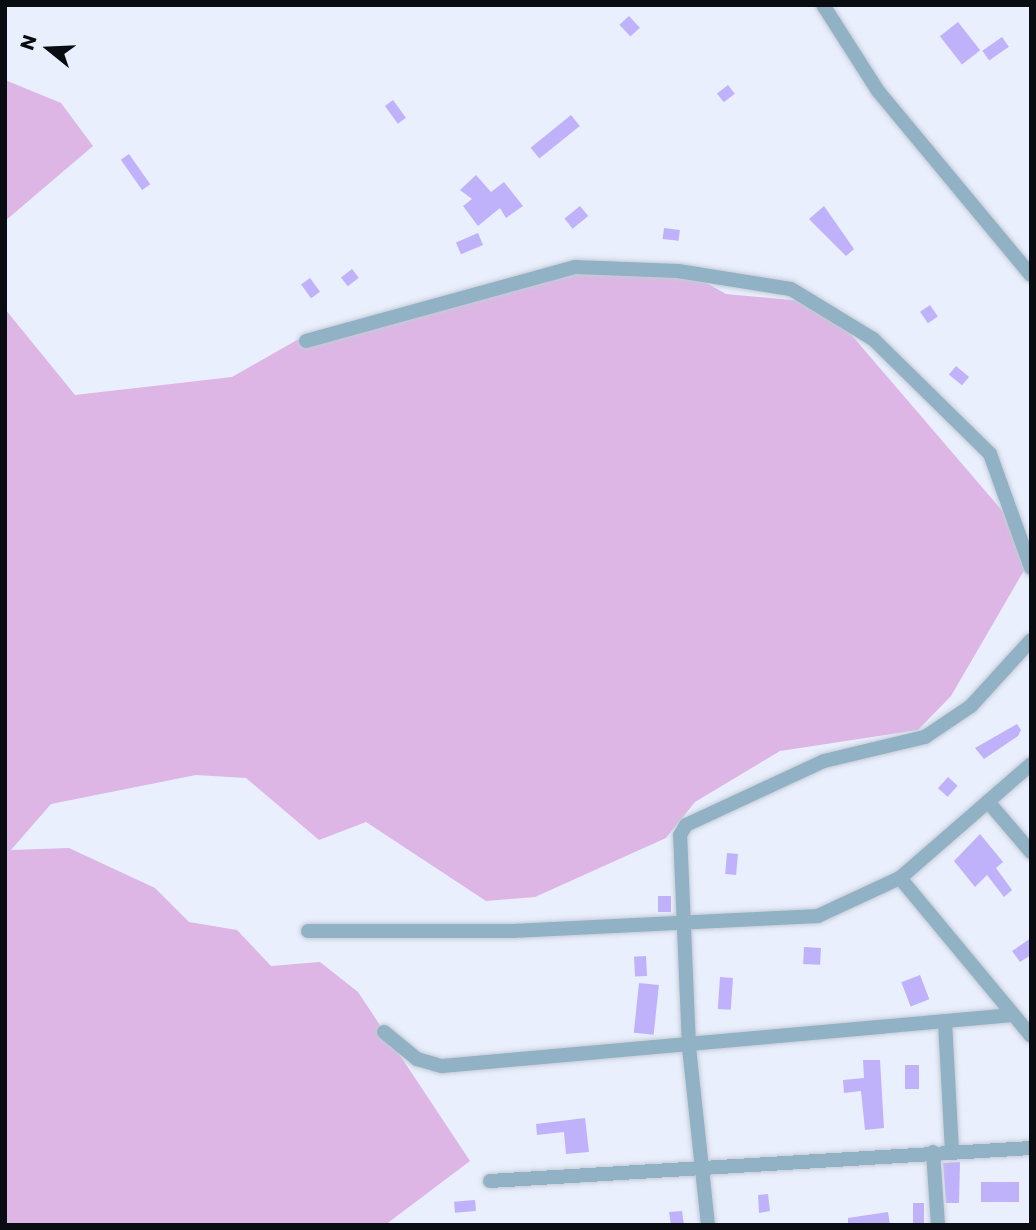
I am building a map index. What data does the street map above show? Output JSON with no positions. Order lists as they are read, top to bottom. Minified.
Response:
{"north":"left"}
